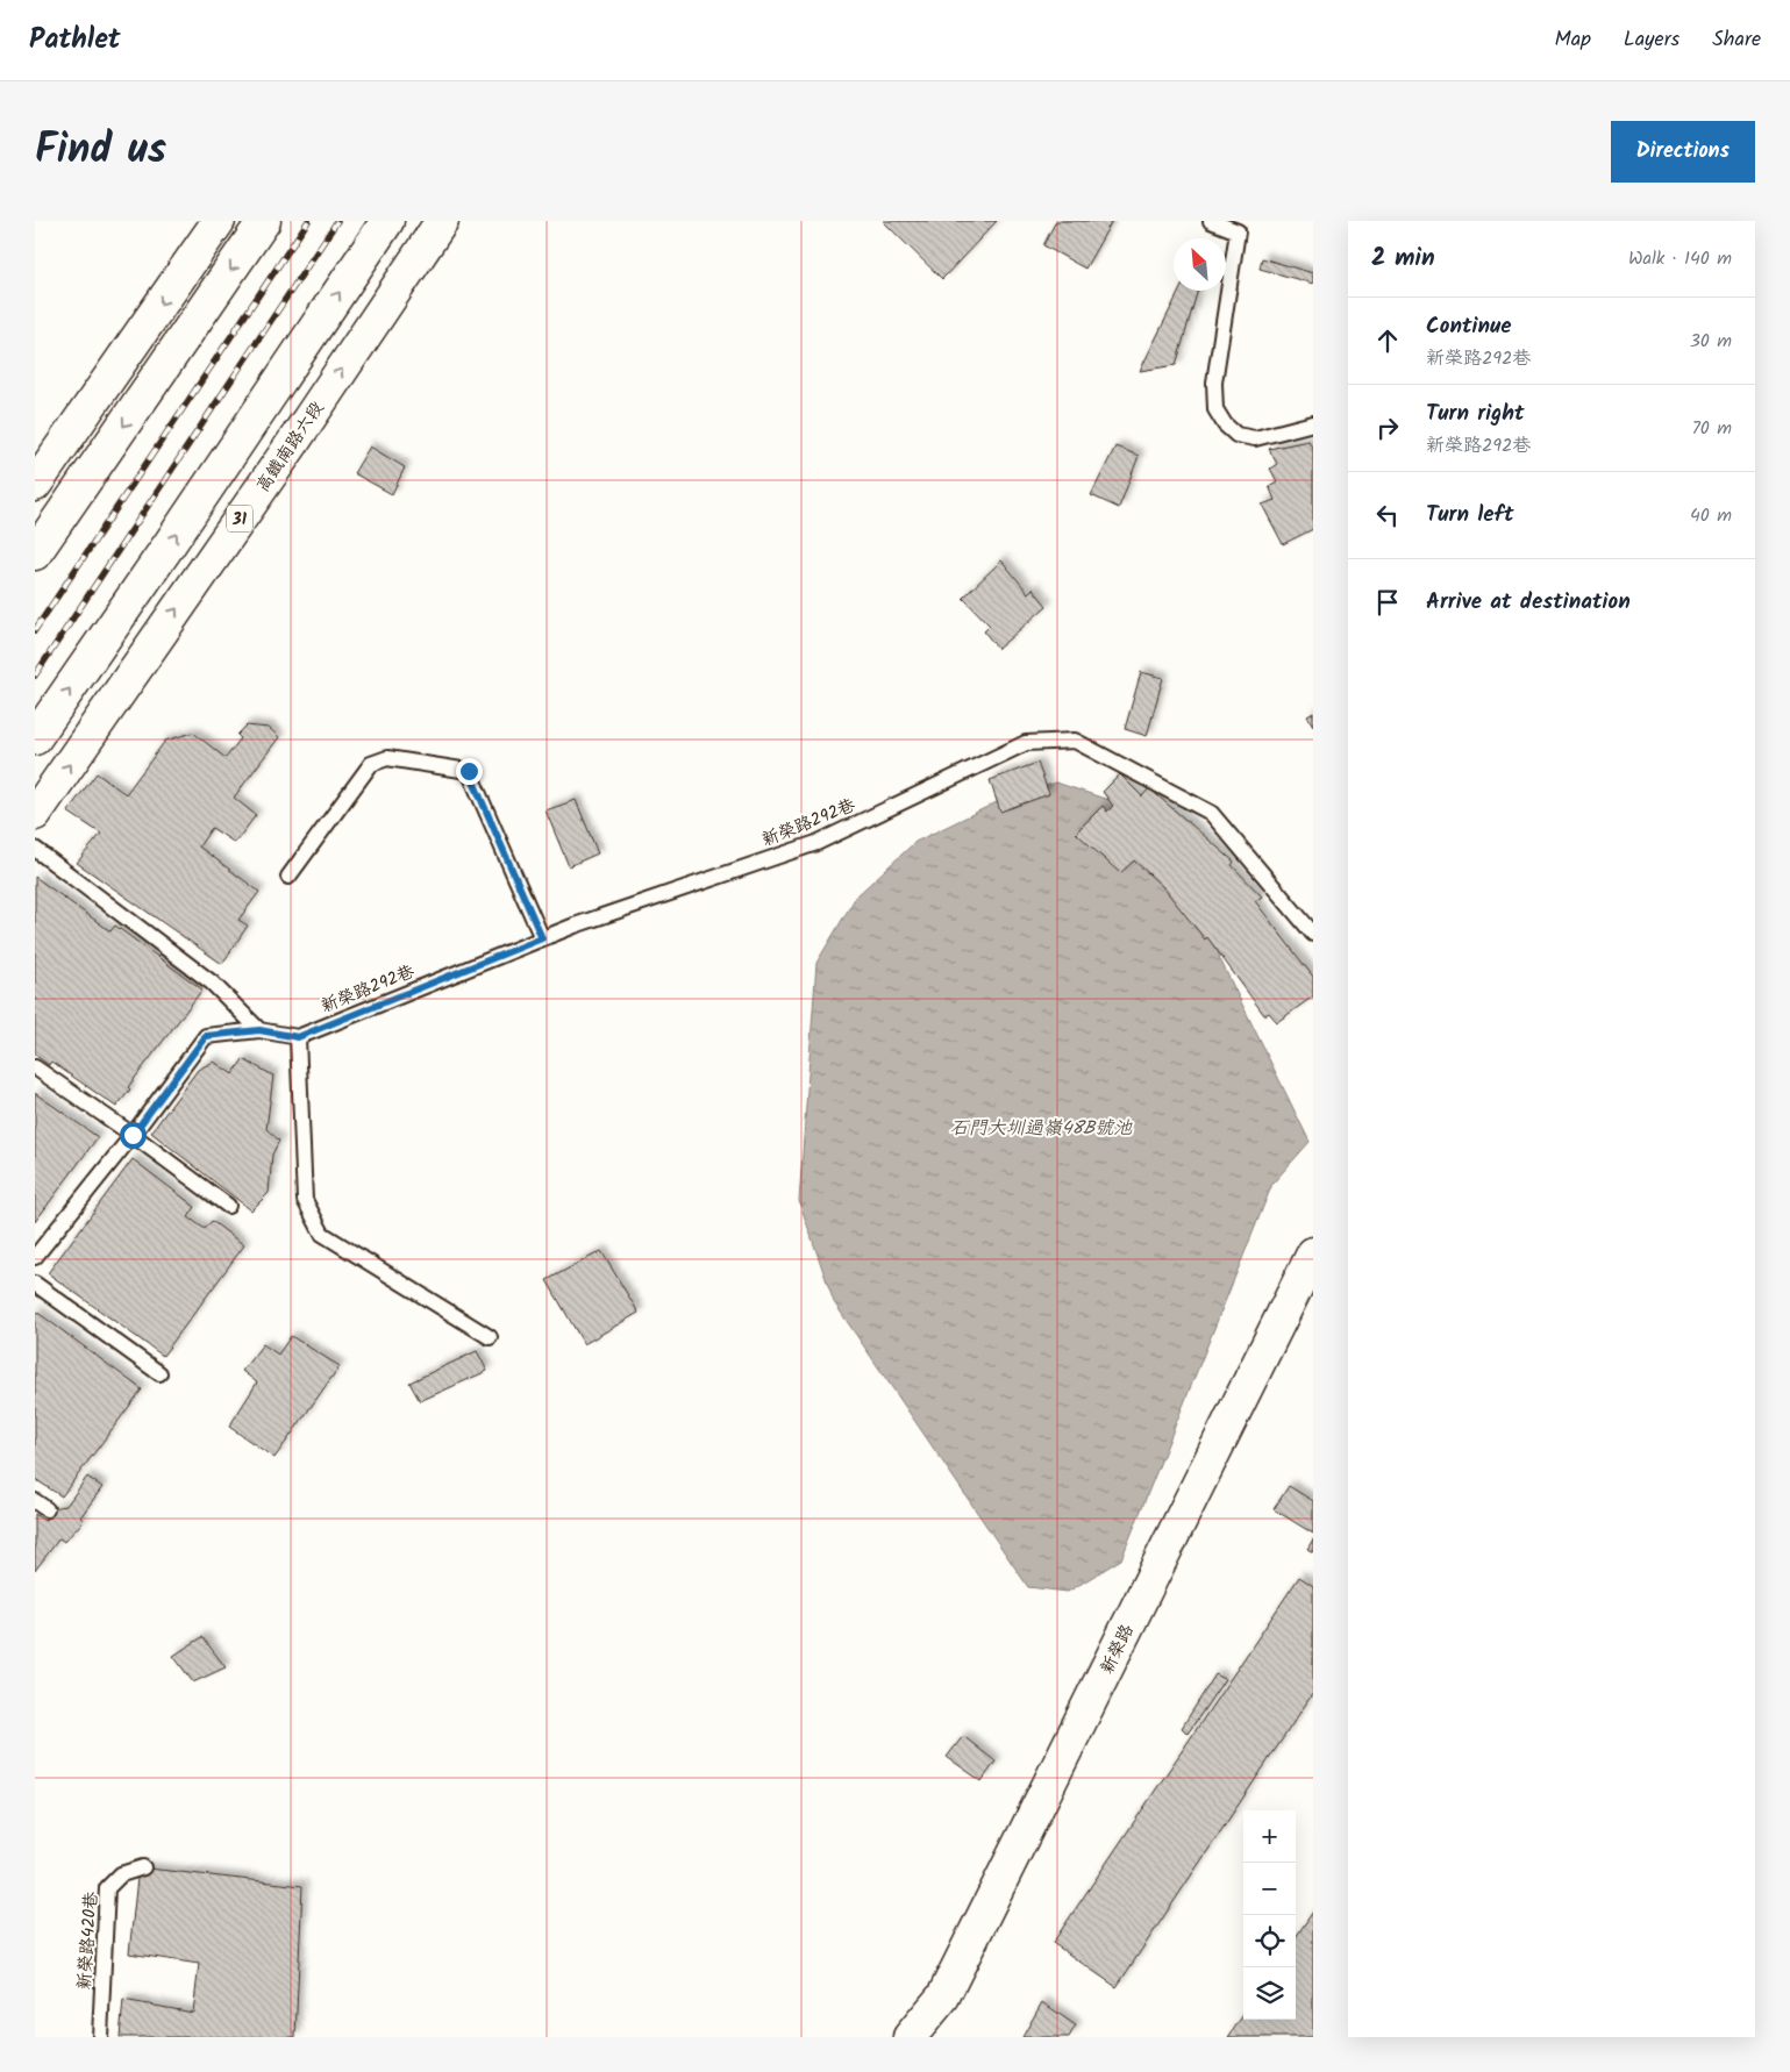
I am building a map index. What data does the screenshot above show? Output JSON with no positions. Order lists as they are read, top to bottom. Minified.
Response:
{"streets":{"main road":["高鐵南路六段","31","新榮路"],"lane":["新榮路292巷","新榮路420巷"]},"water":["石門大圳過嶺48B號池"],"north":"top left","page":{"header":"Pathlet","nav":["Map","Layers","Share"],"title":"Find us","buttons":"Directions","heading":["2 min","Walk · 140 m"],"list":[["Continue","新榮路292巷","30 m"],["Turn right","新榮路292巷","70 m"],["Turn left","40 m"],"Arrive at destination"],"map_buttons":["+","−"]}}
